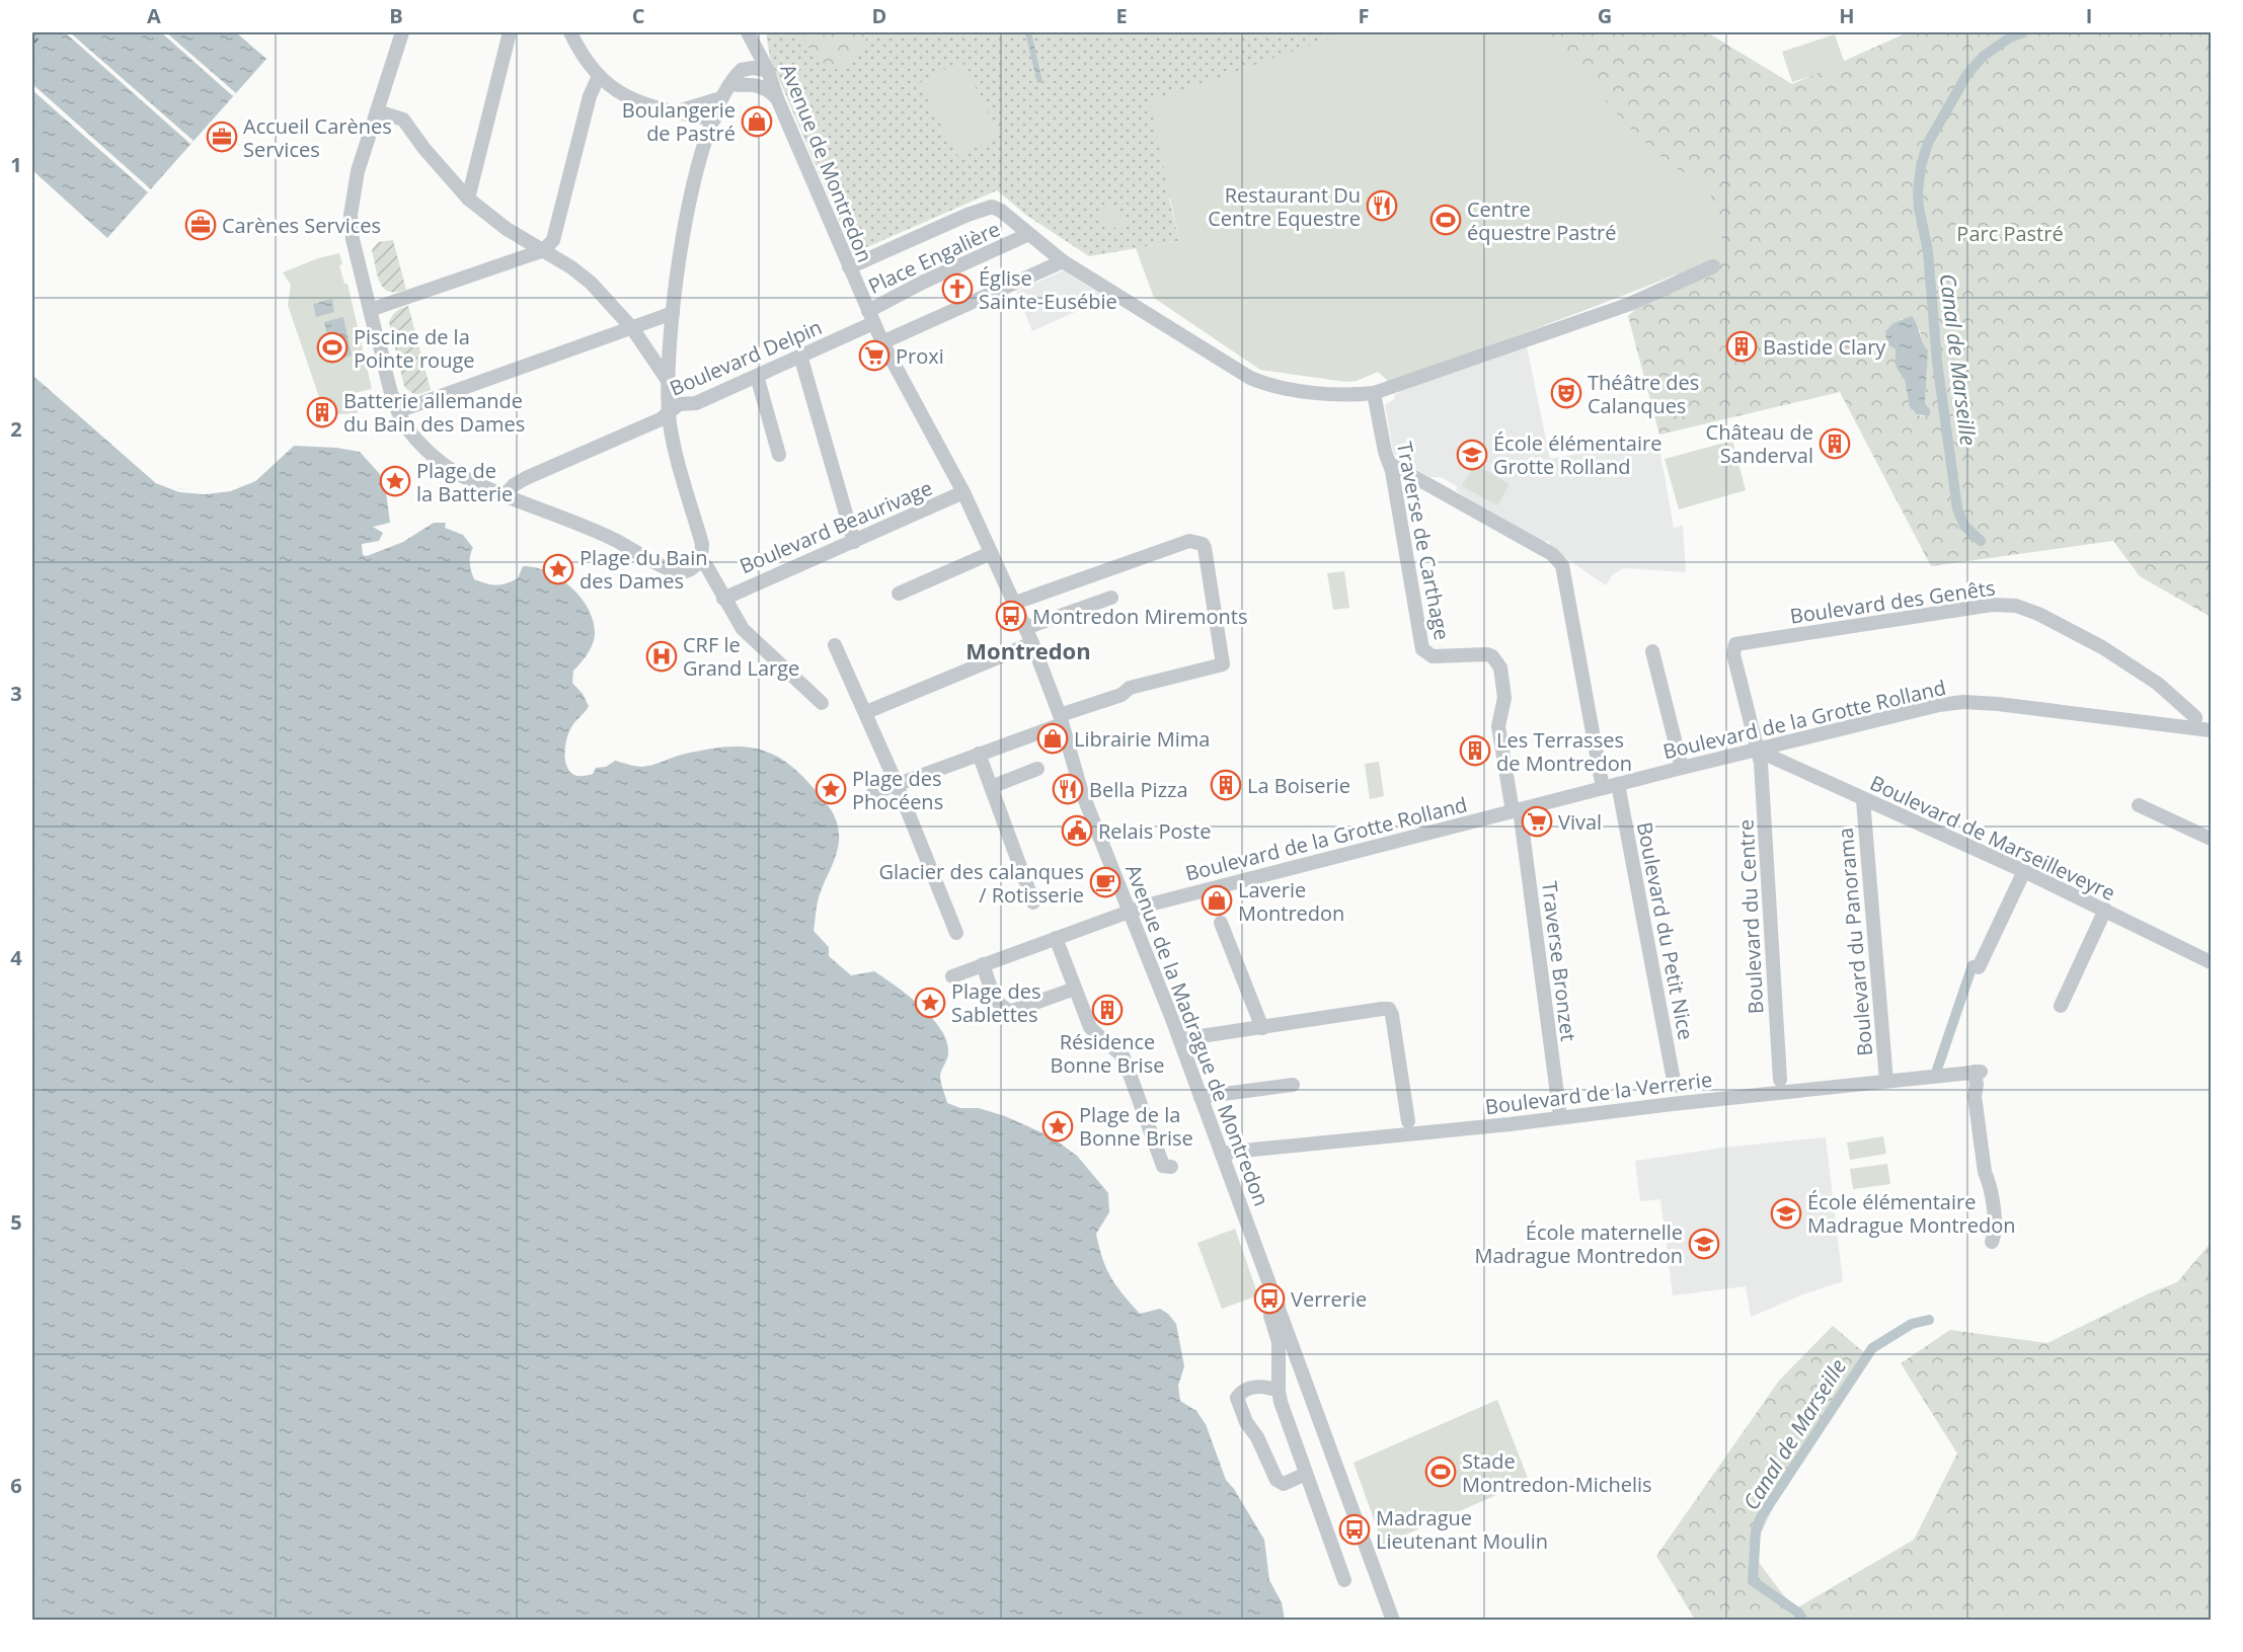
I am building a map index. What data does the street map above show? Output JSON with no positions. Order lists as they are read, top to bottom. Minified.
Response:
{"streets":{"street":["Avenue de Montredon","Place Engalière","Boulevard Delpin","Boulevard Beaurivage","Traverse de Carthage","Boulevard des Genêts","Boulevard de la Grotte Rolland","Boulevard de Marseilleveyre","Boulevard du Centre","Boulevard du Petit Nice","Boulevard du Panorama","Traverse Bronzet","Avenue de la Madrague de Montredon","Boulevard de la Verrerie"]},"crossings":[["Avenue de Montredon","Place Engalière"],["Avenue de Montredon","Boulevard Delpin"],["Place Engalière","Boulevard Delpin"],["Place Engalière","Avenue de la Madrague de Montredon"],["Boulevard Beaurivage","Avenue de la Madrague de Montredon"],["Traverse de Carthage","Boulevard de la Grotte Rolland"],["Traverse de Carthage","Traverse Bronzet"],["Boulevard des Genêts","Boulevard de la Grotte Rolland"],["Boulevard des Genêts","Boulevard de Marseilleveyre"],["Boulevard des Genêts","Boulevard du Centre"],["Boulevard de la Grotte Rolland","Boulevard de Marseilleveyre"],["Boulevard de la Grotte Rolland","Boulevard du Centre"],["Boulevard de la Grotte Rolland","Boulevard du Petit Nice"],["Boulevard de la Grotte Rolland","Traverse Bronzet"],["Boulevard de la Grotte Rolland","Avenue de la Madrague de Montredon"],["Boulevard de Marseilleveyre","Boulevard du Centre"],["Boulevard de Marseilleveyre","Boulevard du Panorama"],["Boulevard du Panorama","Boulevard de la Verrerie"],["Traverse Bronzet","Boulevard de la Verrerie"],["Avenue de la Madrague de Montredon","Boulevard de la Verrerie"]],"districts":["Montredon"],"water":["Canal de Marseille"],"parks":["Parc Pastré"],"places":{"shop":["Boulangerie de Pastré","Librairie Mima","Laverie Montredon"],"office":["Accueil Carènes Services","Carènes Services"],"restaurant":["Restaurant Du Centre Equestre","Bella Pizza"],"sports":["Centre équestre Pastré","Piscine de la Pointe rouge","Stade Montredon-Michelis"],"church":["Église Sainte-Eusébie"],"building":["Bastide Clary","Batterie allemande du Bain des Dames","Château de Sanderval","Les Terrasses de Montredon","La Boiserie","Résidence Bonne Brise"],"supermarket":["Proxi","Vival"],"theatre":["Théâtre des Calanques"],"school or university":["École élémentaire Grotte Rolland","École élémentaire Madrague Montredon","École maternelle Madrague Montredon"],"place":["Plage de la Batterie","Plage du Bain des Dames","Plage des Phocéens","Plage des Sablettes","Plage de la Bonne Brise"],"bus stop":["Montredon Miremonts","Verrerie","Madrague Lieutenant Moulin"],"hospital":["CRF le Grand Large"],"public building":["Relais Poste"],"cafe":["Glacier des calanques / Rotisserie"]},"grid":{"columns":["A","B","C","D","E","F","G","H","I"],"rows":["1","2","3","4","5","6"]}}
